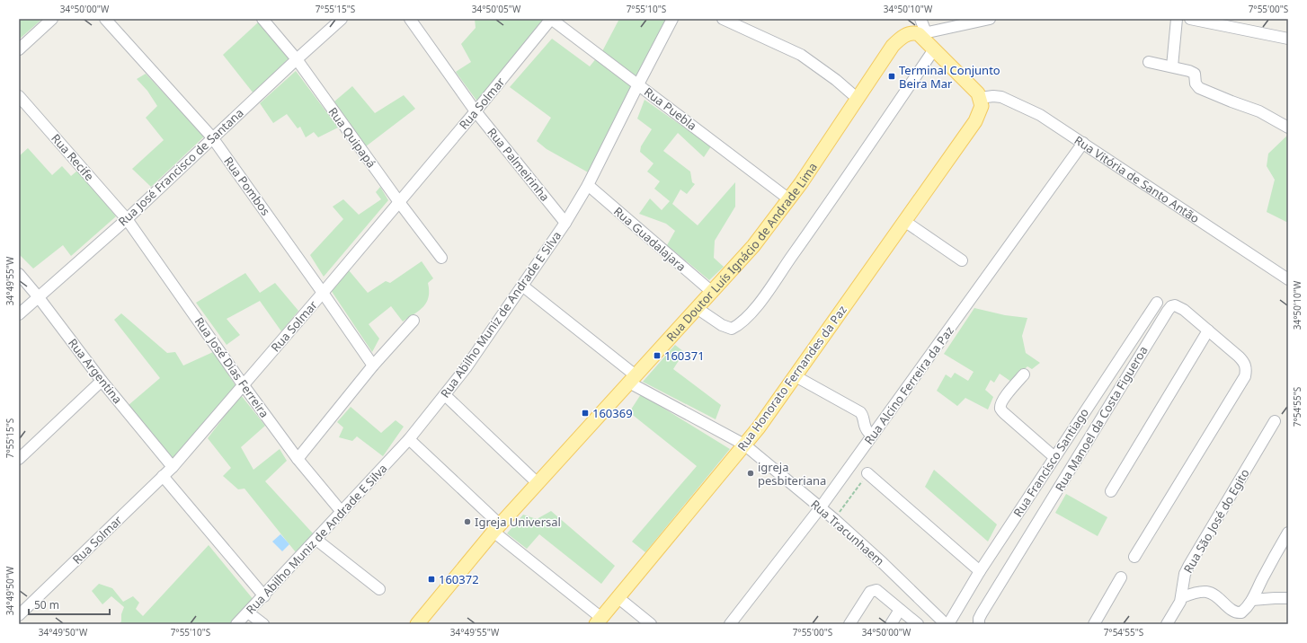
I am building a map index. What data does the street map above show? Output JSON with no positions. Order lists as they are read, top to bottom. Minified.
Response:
{"streets":{"main road":["Rua Doutor Luís Ignácio de Andrade Lima","Rua Honorato Fernandes da Paz"],"street":["Rua Solmar","Rua Puebla","Rua Quipapá","Rua Recife","Rua Palmeirinha","Rua José Francisco de Santana","Rua Vitória de Santo Antão","Rua Pombos","Rua Guadalajara","Rua Abilho Muniz de Andrade E Silva","Rua José Dias Ferreira","Rua Argentina","Rua Alcino Ferreira da Paz","Rua Manoel da Costa Figueroa","Rua Francisco Santiago","Rua São José do Egito","Rua Tracunhaem"]},"crossings":[["Rua Solmar","Rua Puebla"],["Rua Solmar","Rua Quipapá"],["Rua Solmar","Rua Palmeirinha"],["Rua Solmar","Rua Pombos"],["Rua Solmar","Rua José Dias Ferreira"],["Rua Solmar","Rua Argentina"],["Rua Puebla","Rua Doutor Luís Ignácio de Andrade Lima"],["Rua Puebla","Rua Abilho Muniz de Andrade E Silva"],["Rua Quipapá","Rua José Francisco de Santana"],["Rua Recife","Rua José Francisco de Santana"],["Rua Recife","Rua José Dias Ferreira"],["Rua Palmeirinha","Rua Abilho Muniz de Andrade E Silva"],["Rua José Francisco de Santana","Rua Pombos"],["Rua José Francisco de Santana","Rua José Dias Ferreira"],["Rua José Francisco de Santana","Rua Argentina"],["Rua Vitória de Santo Antão","Rua Honorato Fernandes da Paz"],["Rua Vitória de Santo Antão","Rua Alcino Ferreira da Paz"],["Rua Guadalajara","Rua Doutor Luís Ignácio de Andrade Lima"],["Rua Guadalajara","Rua Abilho Muniz de Andrade E Silva"],["Rua Doutor Luís Ignácio de Andrade Lima","Rua Tracunhaem"],["Rua Abilho Muniz de Andrade E Silva","Rua José Dias Ferreira"],["Rua Abilho Muniz de Andrade E Silva","Rua Tracunhaem"],["Rua Honorato Fernandes da Paz","Rua Tracunhaem"],["Rua Alcino Ferreira da Paz","Rua Tracunhaem"],["Rua Francisco Santiago","Rua Tracunhaem"]],"places":{"transit":["Terminal Conjunto Beira Mar","160371","160369","160372"],"other":["igreja pesbiteriana","Igreja Universal"]},"scale_bar":"50 m","coordinates":["34°50'00\"W","7°55'15\"S","34°50'05\"W","7°55'10\"S","34°50'10\"W","7°55'00\"S","34°49'55\"W","7°54'55\"S","34°49'50\"W"]}
